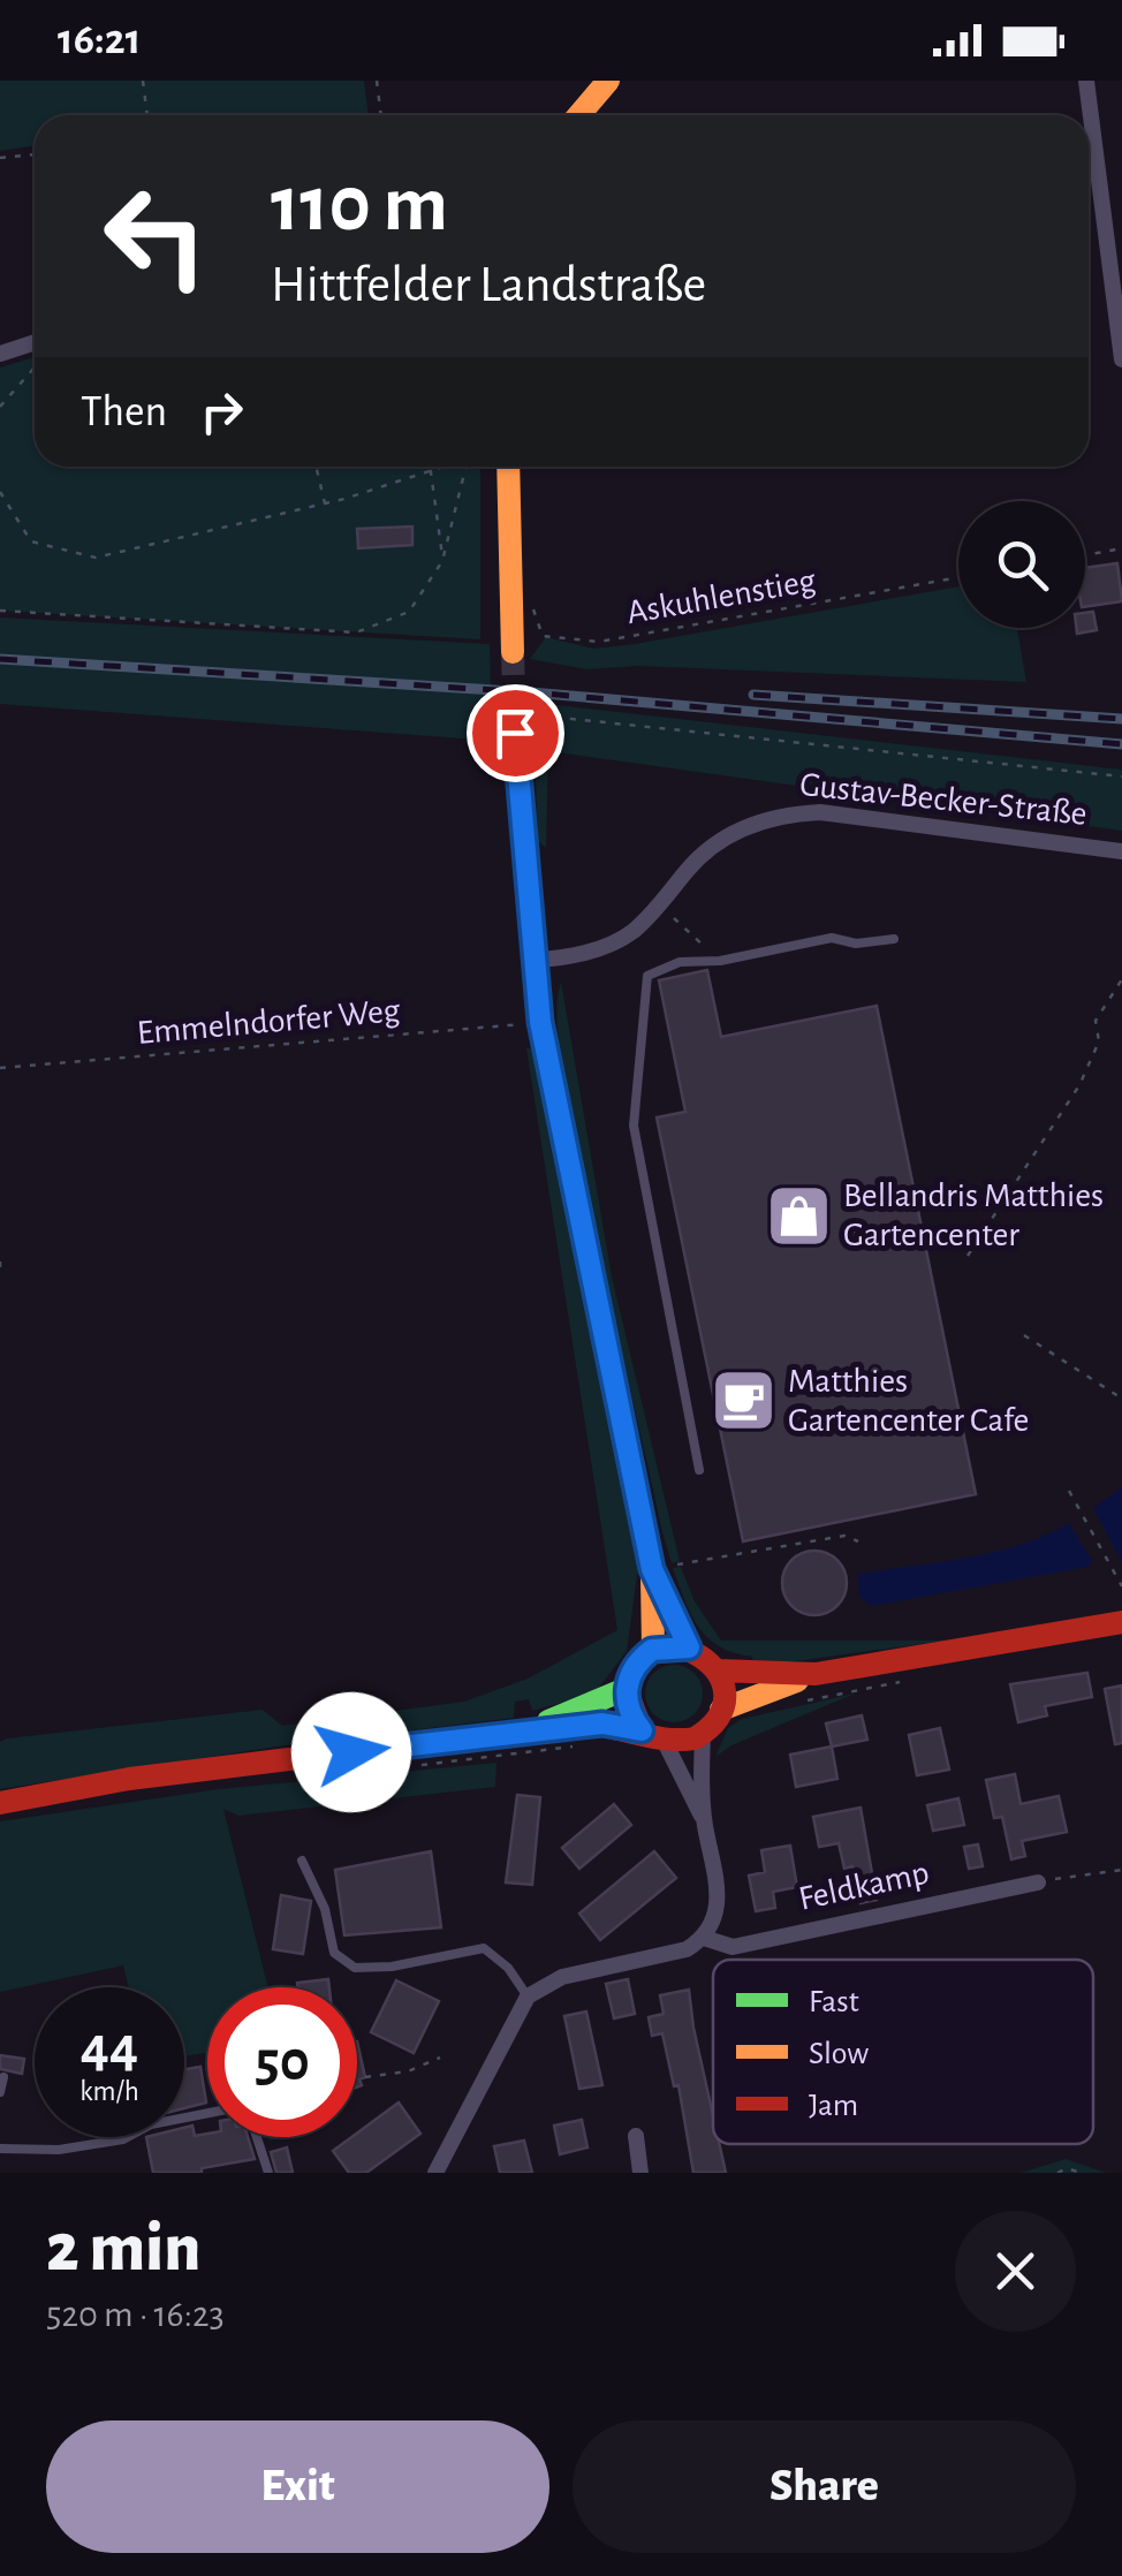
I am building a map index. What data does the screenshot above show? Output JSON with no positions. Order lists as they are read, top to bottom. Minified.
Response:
{"streets":{"street":["Gustav-Becker-Straße","Feldkamp"],"path":["Askuhlenstieg","Emmelndorfer Weg"]},"places":{"shop":["Bellandris Matthies Gartencenter"],"cafe":["Matthies Gartencenter Cafe"]},"legend":["Fast","Slow","Jam"],"page":{"status":"16:21","turn":["110 m","Hittfelder Landstraße"],"then":"Then","speed":"44 km/h","limit":"50","heading":["2 min","520 m · 16:23"],"buttons":["Exit","Share"]}}
